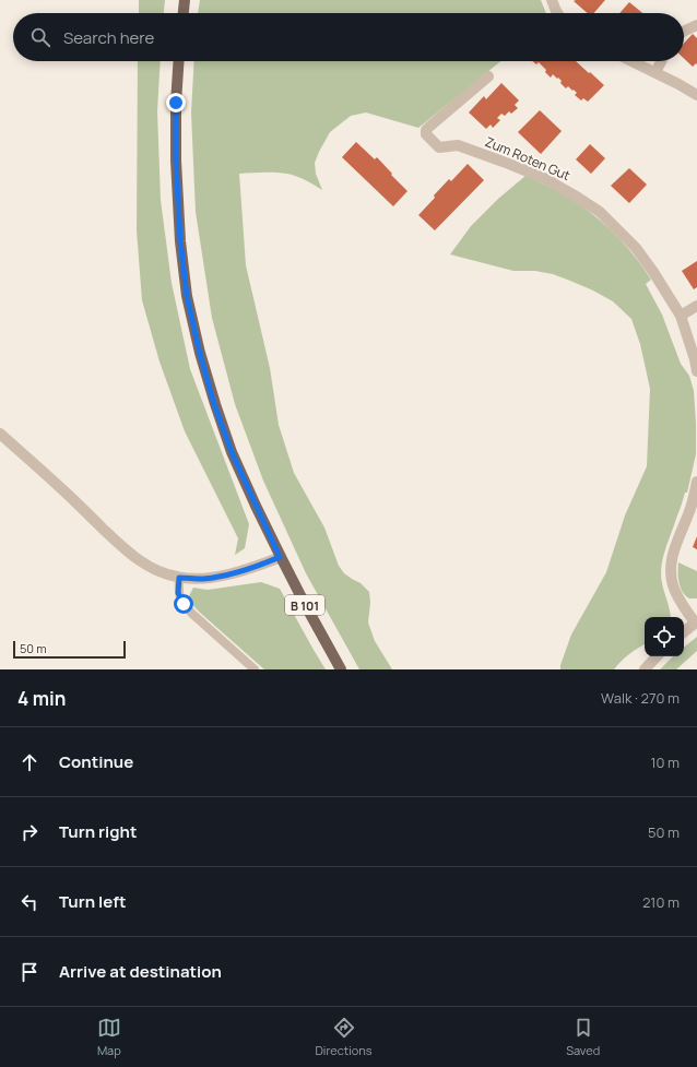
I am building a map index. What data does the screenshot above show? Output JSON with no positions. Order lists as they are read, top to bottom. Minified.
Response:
{"streets":{"main road":["B 101"],"street":["Zum Roten Gut"]},"scale_bar":"50 m","page":{"search":"Search here","scale":"50 m","heading":["4 min","Walk · 270 m"],"list":[["Continue","10 m"],["Turn right","50 m"],["Turn left","210 m"],"Arrive at destination"],"nav":["Map","Directions","Saved"]}}
